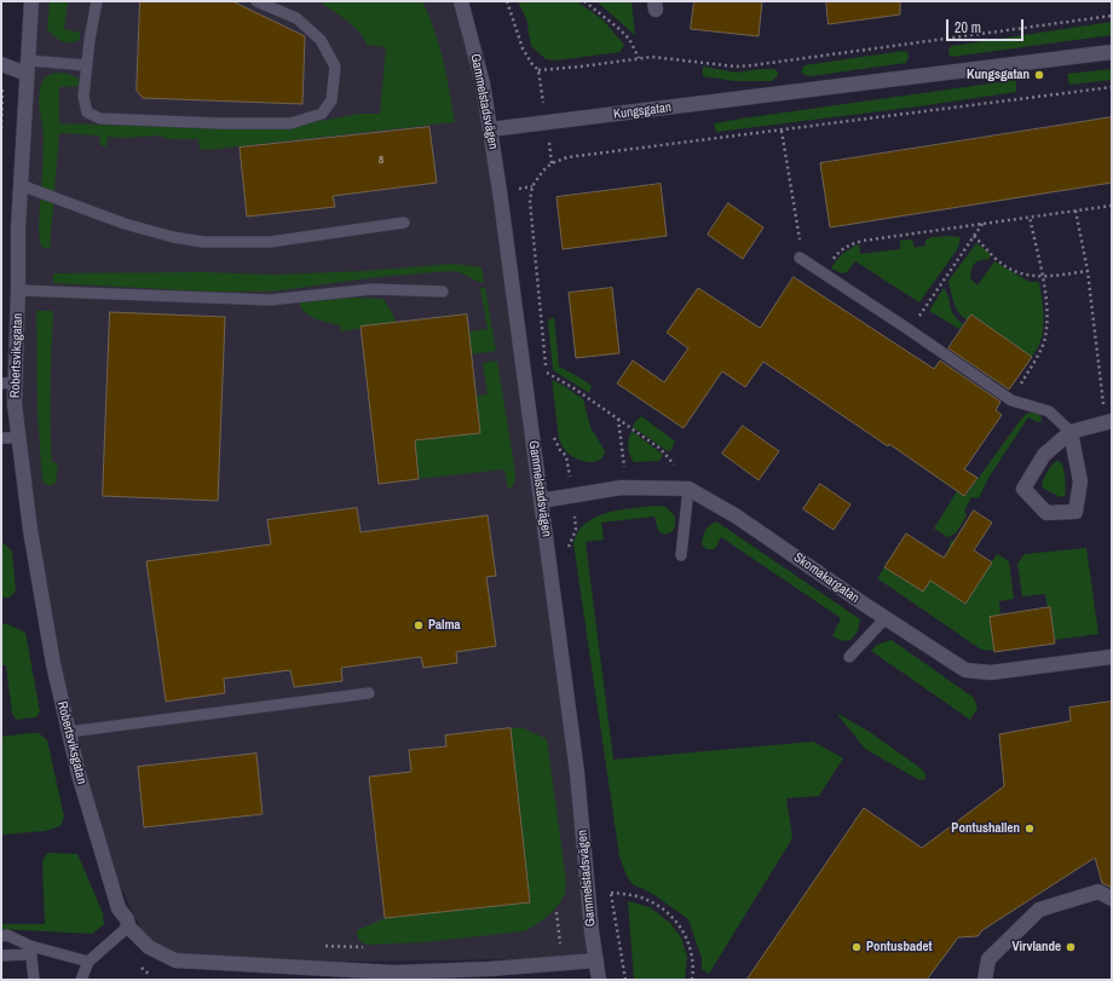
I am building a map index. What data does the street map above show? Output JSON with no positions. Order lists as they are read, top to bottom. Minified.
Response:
{"streets":{"street":["Gammelstadsvägen","Kungsgatan","Robertsviksgatan","Skomakargatan"]},"crossings":[["Gammelstadsvägen","Kungsgatan"],["Gammelstadsvägen","Robertsviksgatan"],["Gammelstadsvägen","Skomakargatan"]],"places":["Kungsgatan","Palma","Pontushallen","Pontusbadet","Virvlande"],"house_numbers":["8"],"scale_bar":"20 m"}
